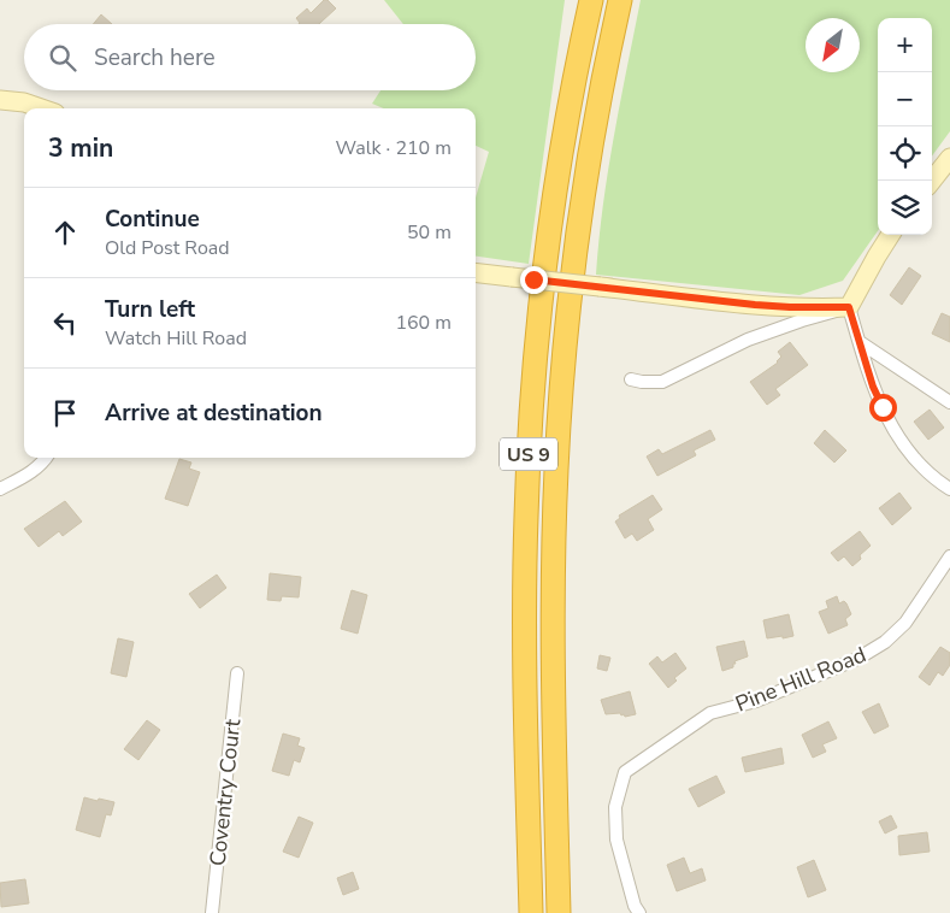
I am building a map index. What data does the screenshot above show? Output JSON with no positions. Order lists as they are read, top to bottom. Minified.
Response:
{"streets":{"highway":["US 9"],"street":["Pine Hill Road","Coventry Court"]},"north":"bottom left","page":{"map_buttons":["+","−"],"search":"Search here","heading":["3 min","Walk · 210 m"],"list":[["Continue","Old Post Road","50 m"],["Turn left","Watch Hill Road","160 m"],"Arrive at destination"]}}
